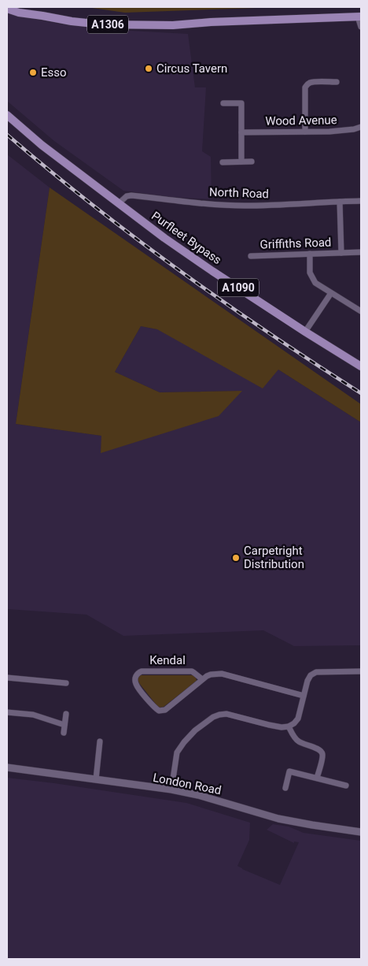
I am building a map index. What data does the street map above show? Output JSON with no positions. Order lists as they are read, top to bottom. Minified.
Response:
{"streets":{"main road":["A1306","Purfleet Bypass","A1090"],"street":["Wood Avenue","North Road","Griffiths Road","Kendal","London Road"]},"crossings":[["North Road","Purfleet Bypass"],["North Road","Griffiths Road"]],"places":["Circus Tavern","Esso","Carpetright Distribution"]}
